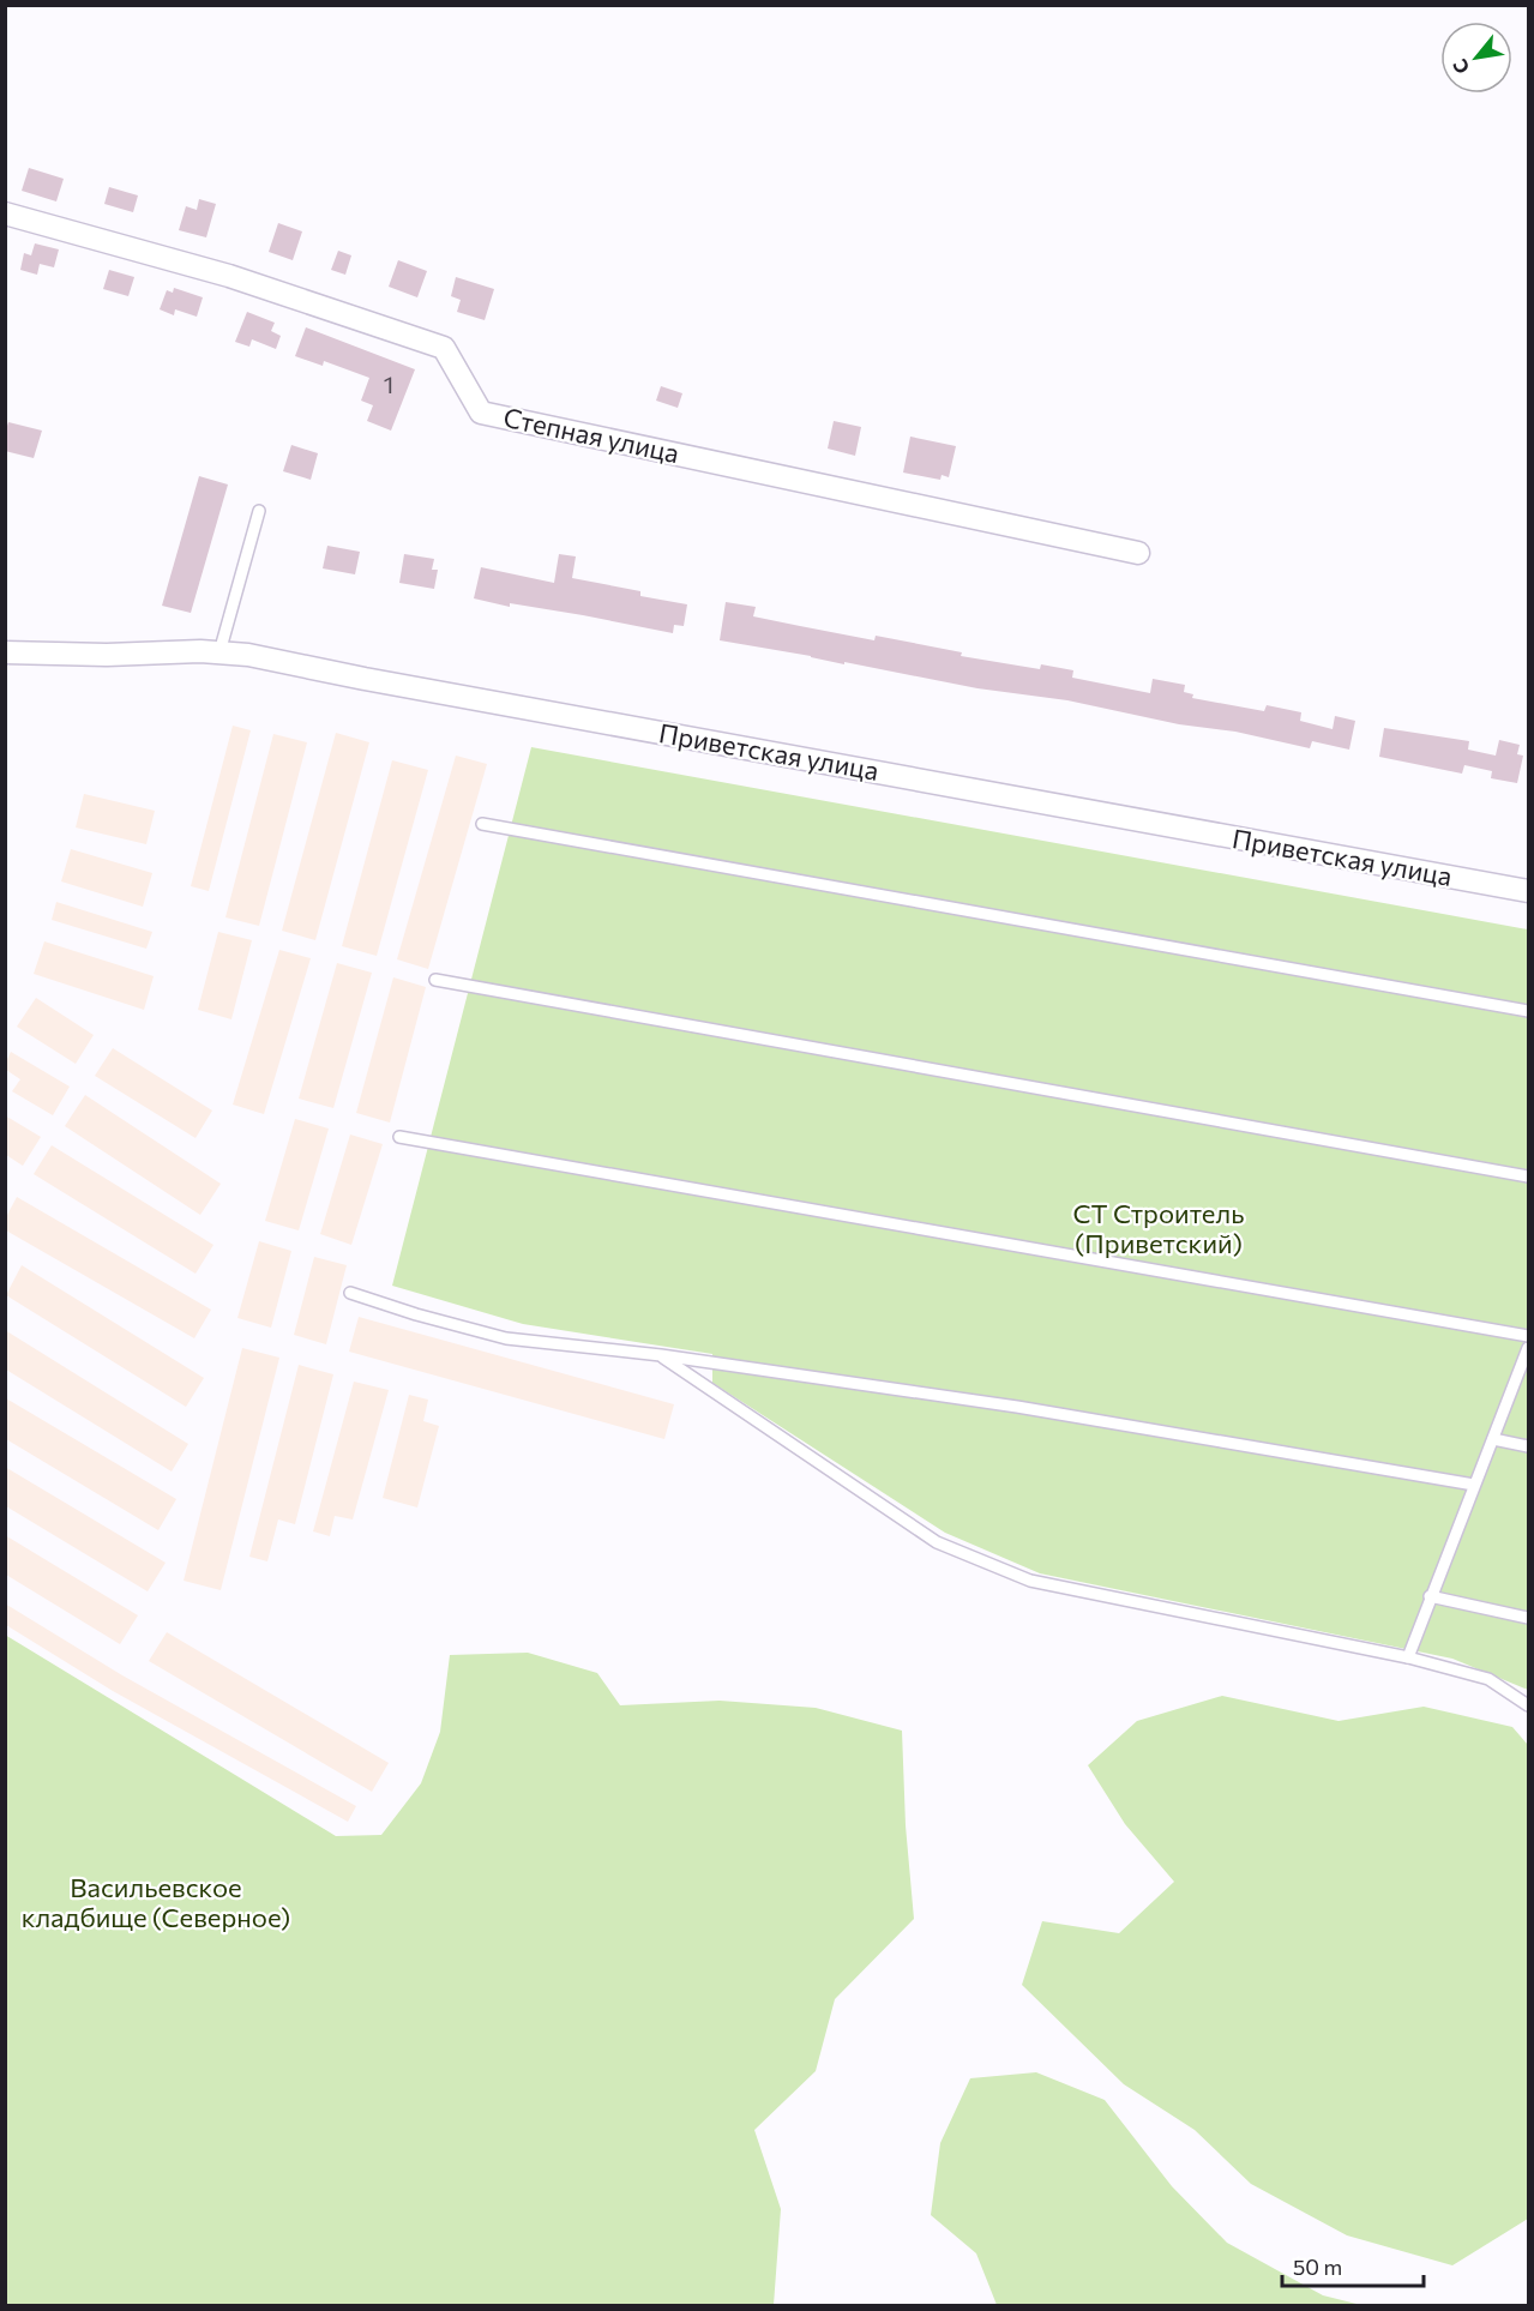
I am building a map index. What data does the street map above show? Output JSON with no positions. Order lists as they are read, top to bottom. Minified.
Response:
{"streets":{"street":["Степная улица","Приветская улица"]},"parks":["СТ Строитель (Приветский)","Васильевское кладбище (Северное)"],"house_numbers":["1"],"scale_bar":"50 m","north":"bottom left"}
